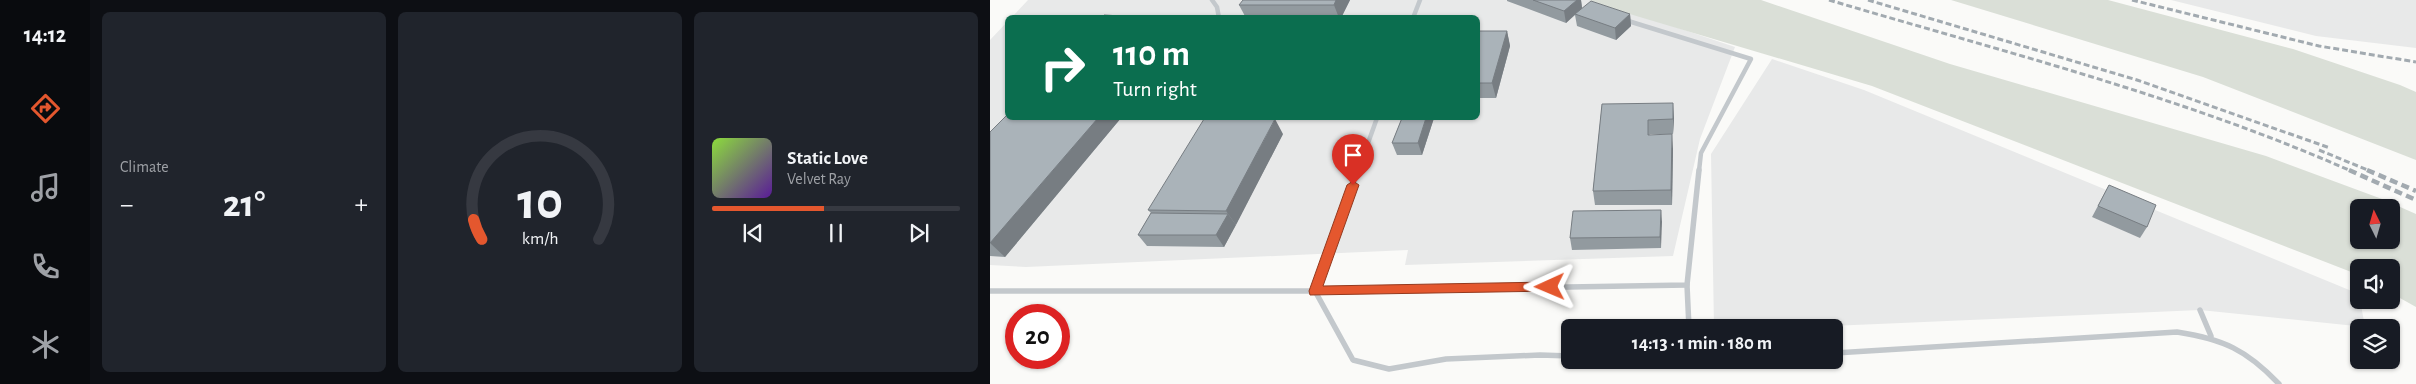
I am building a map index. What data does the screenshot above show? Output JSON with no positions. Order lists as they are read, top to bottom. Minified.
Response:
{"north":"top","page":{"tabs":"14:12","tile":"Climate","turn":["110 m","Turn right"],"song":["Static Love","Velvet Ray"],"heat":["−","21°","+"],"limit":"20","trip":"14:13 · 1 min · 180 m","gauge":["10","km/h"]}}
